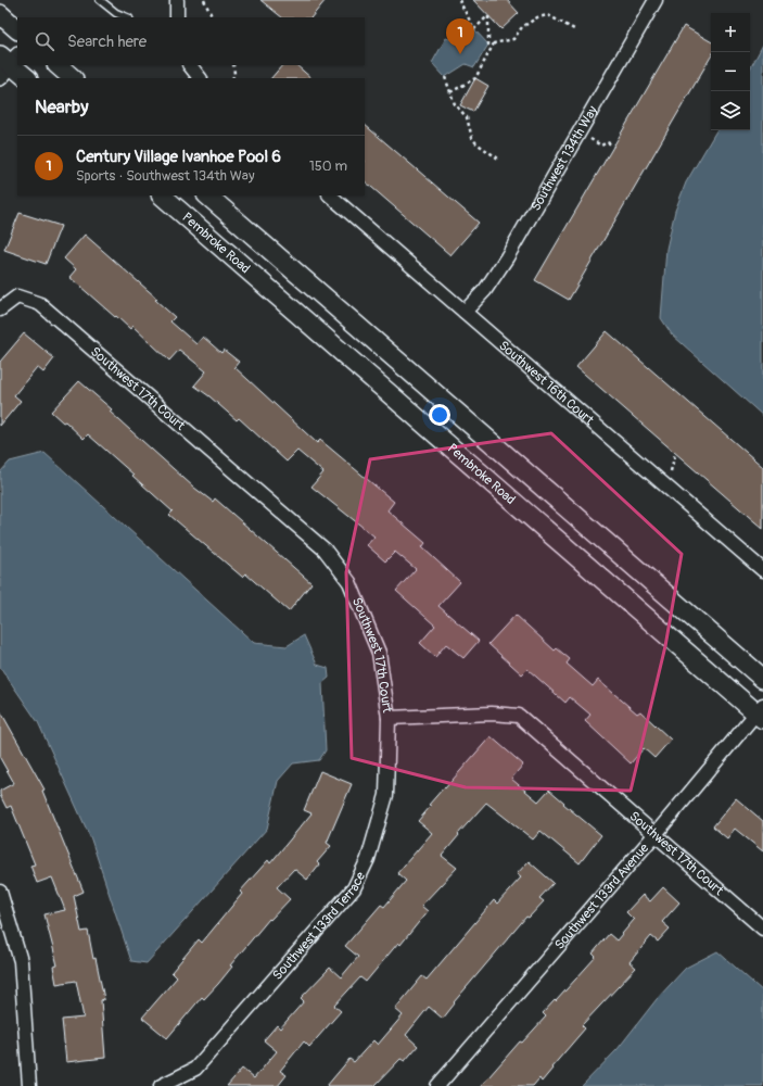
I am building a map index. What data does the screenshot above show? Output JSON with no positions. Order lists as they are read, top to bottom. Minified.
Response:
{"streets":{"main road":["Pembroke Road"],"street":["Southwest 134th Way","Southwest 16th Court","Southwest 17th Court","Southwest 133rd Avenue","Southwest 133rd Terrace"]},"crossings":[["Southwest 134th Way","Southwest 16th Court"],["Pembroke Road","Southwest 133rd Avenue"],["Southwest 17th Court","Southwest 133rd Avenue"],["Southwest 17th Court","Southwest 133rd Terrace"]],"page":{"map_buttons":["+","−"],"search":"Search here","pins":"1","heading":"Nearby","list":[{"mark":"1","name":"Century Village Ivanhoe Pool 6","note":"Sports · Southwest 134th Way","value":"150 m"}]}}
